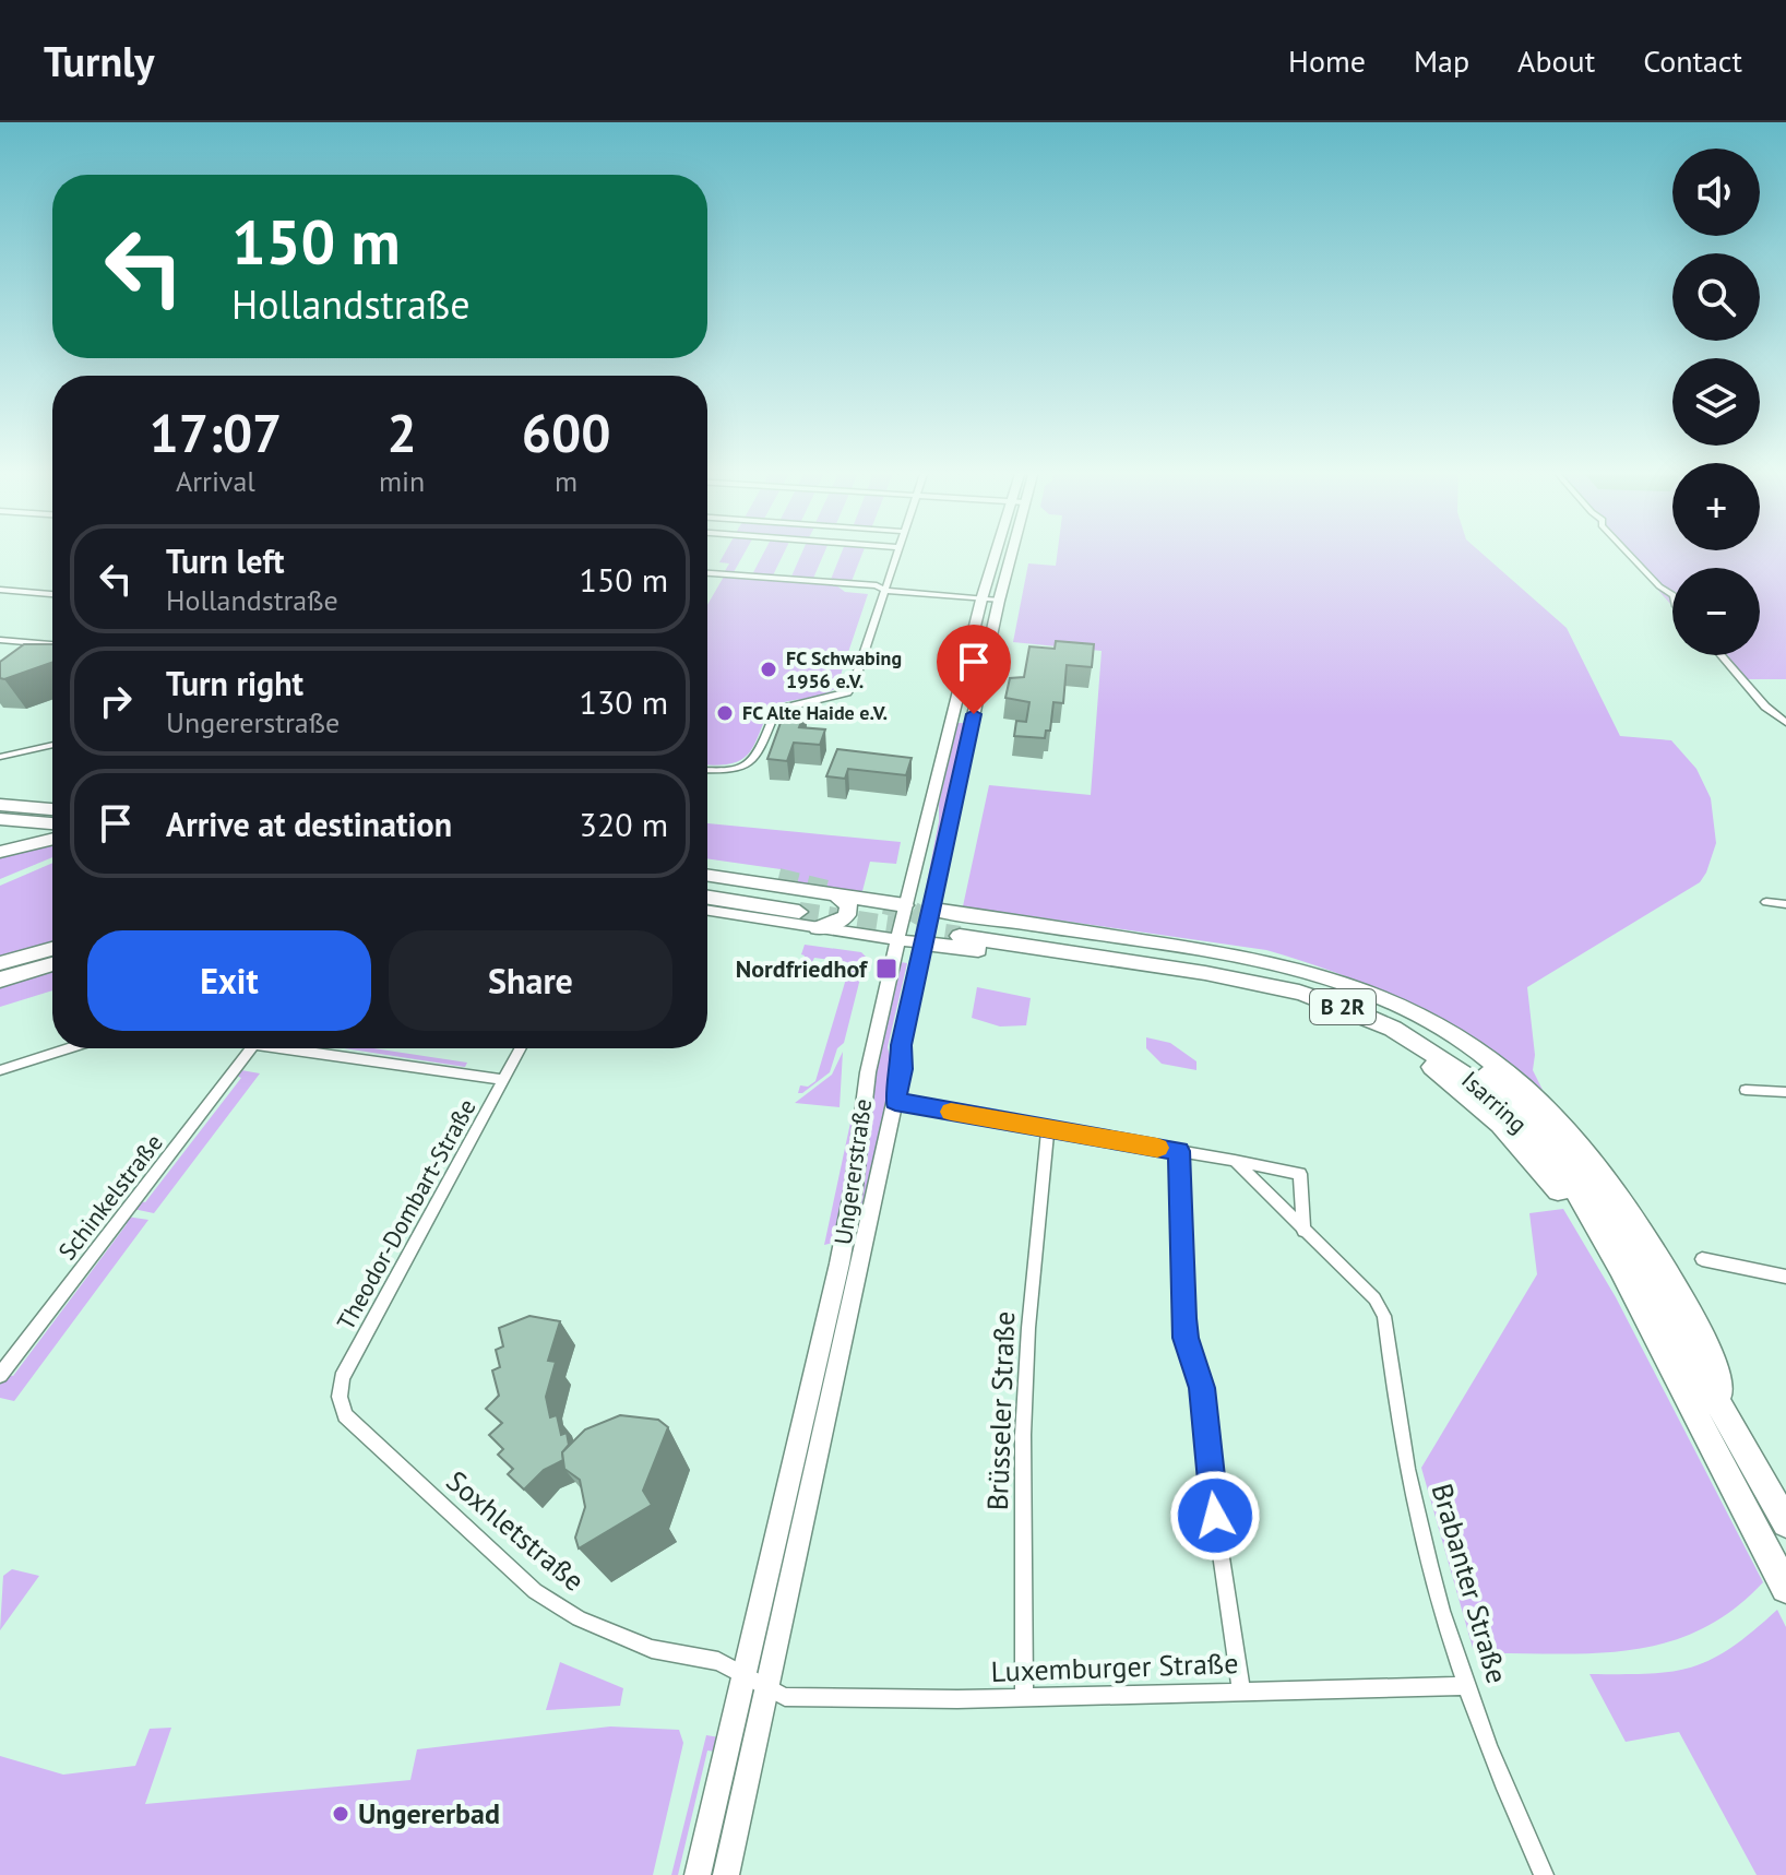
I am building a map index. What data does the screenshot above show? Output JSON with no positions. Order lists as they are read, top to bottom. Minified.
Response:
{"streets":{"highway":["B 2R","Isarring"],"main road":["Ungererstraße"],"street":["Schinkelstraße","Theodor-Dombart-Straße","Brüsseler Straße","Soxhletstraße","Brabanter Straße","Luxemburger Straße"]},"crossings":[["Ungererstraße","Soxhletstraße"],["Ungererstraße","Luxemburger Straße"],["Theodor-Dombart-Straße","Soxhletstraße"],["Brüsseler Straße","Luxemburger Straße"],["Soxhletstraße","Luxemburger Straße"],["Brabanter Straße","Luxemburger Straße"]],"places":{"other":["FC Schwabing 1956 e.V.","FC Alte Haide e.V.","Ungererbad"],"transit":["Nordfriedhof"]},"page":{"header":"Turnly","nav":["Home","Map","About","Contact"],"map_buttons":["+","−"],"turn":["150 m","Hollandstraße"],"eta":["17:07","Arrival","2","min","600","m"],"list":[{"name":"Turn left","note":"Hollandstraße","value":"150 m"},{"name":"Turn right","note":"Ungererstraße","value":"130 m"},{"name":"Arrive at destination","value":"320 m"}],"buttons":["Exit","Share"]}}
